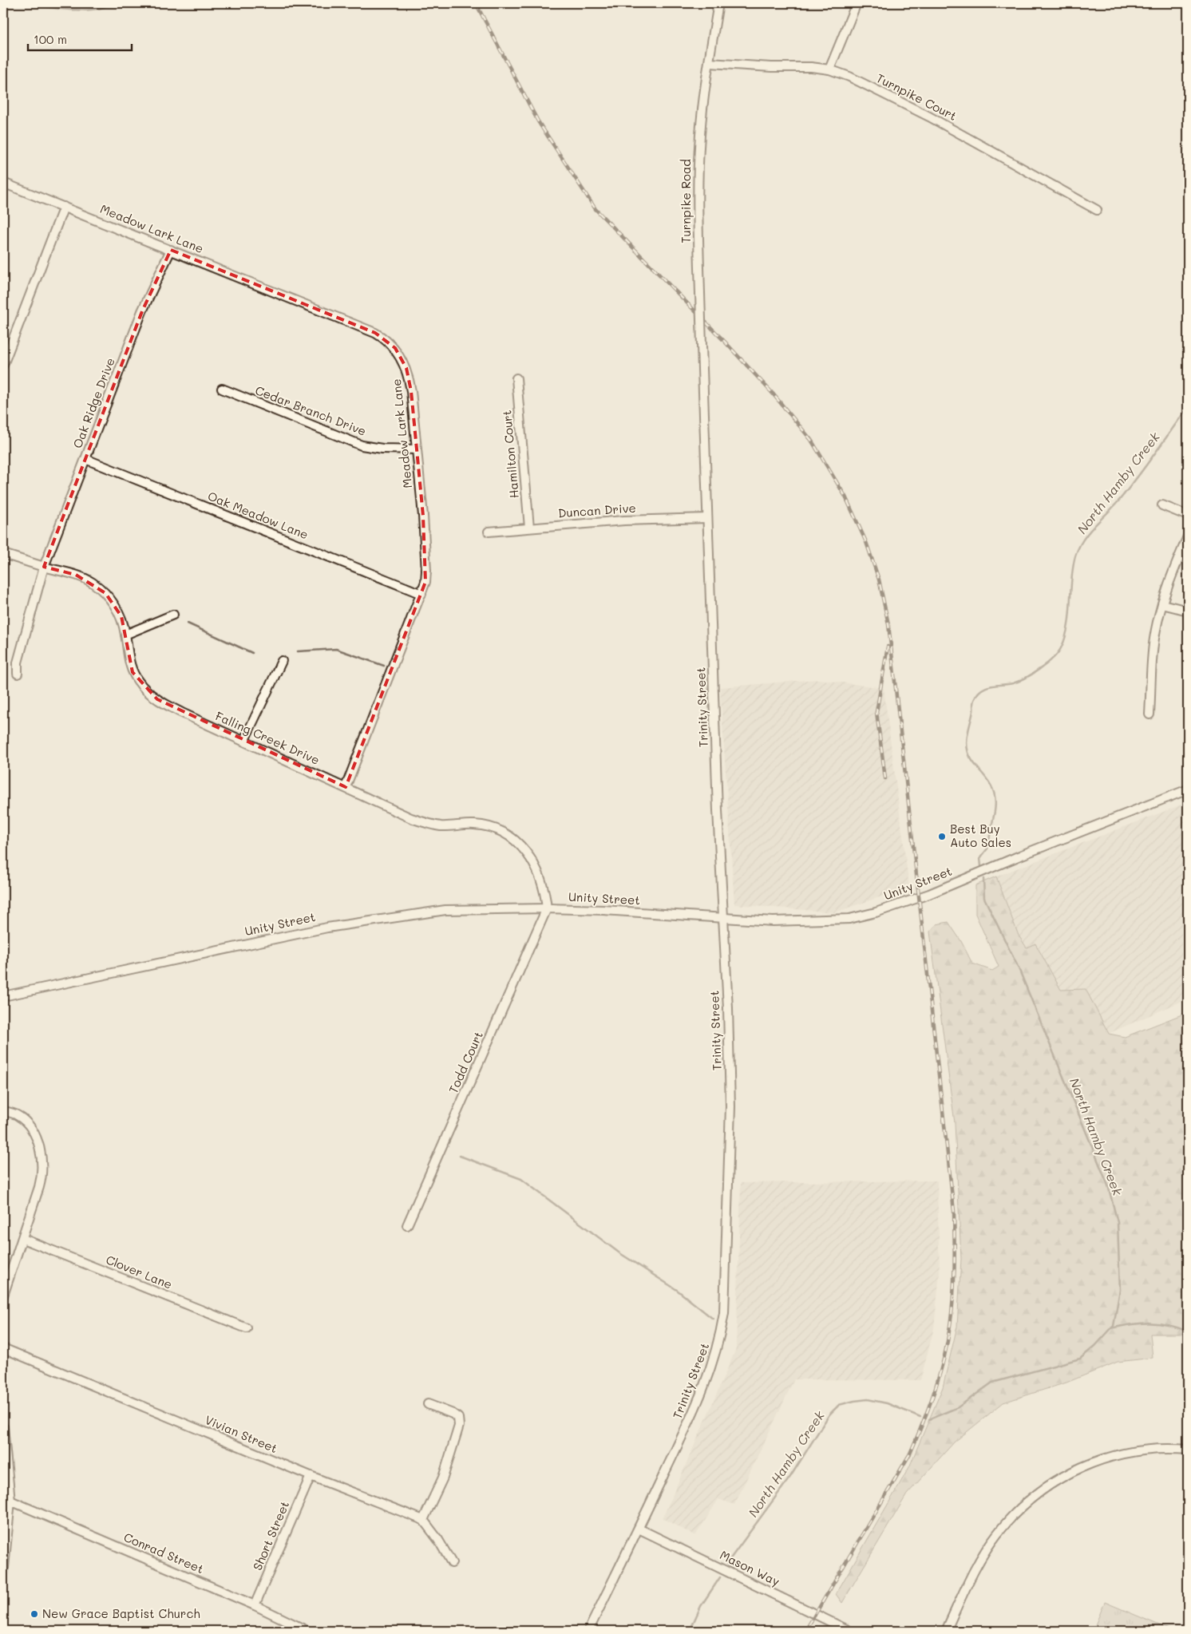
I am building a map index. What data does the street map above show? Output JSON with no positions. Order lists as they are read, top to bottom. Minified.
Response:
{"streets":{"street":["Turnpike Court","Turnpike Road","Meadow Lark Lane","Oak Ridge Drive","Cedar Branch Drive","Hamilton Court","Duncan Drive","Oak Meadow Lane","Trinity Street","Falling Creek Drive","Unity Street","Todd Court","Clover Lane","Vivian Street","Short Street","Conrad Street","Mason Way"]},"crossings":[["Turnpike Court","Turnpike Road"],["Turnpike Road","Trinity Street"],["Meadow Lark Lane","Oak Ridge Drive"],["Meadow Lark Lane","Cedar Branch Drive"],["Meadow Lark Lane","Oak Meadow Lane"],["Meadow Lark Lane","Falling Creek Drive"],["Oak Ridge Drive","Oak Meadow Lane"],["Oak Ridge Drive","Falling Creek Drive"],["Hamilton Court","Duncan Drive"],["Duncan Drive","Trinity Street"],["Trinity Street","Unity Street"],["Trinity Street","Mason Way"],["Falling Creek Drive","Unity Street"],["Falling Creek Drive","Todd Court"],["Unity Street","Todd Court"],["Vivian Street","Short Street"],["Short Street","Conrad Street"]],"water":["North Hamby Creek"],"places":["Best Buy Auto Sales","New Grace Baptist Church"],"scale_bar":"100 m"}
